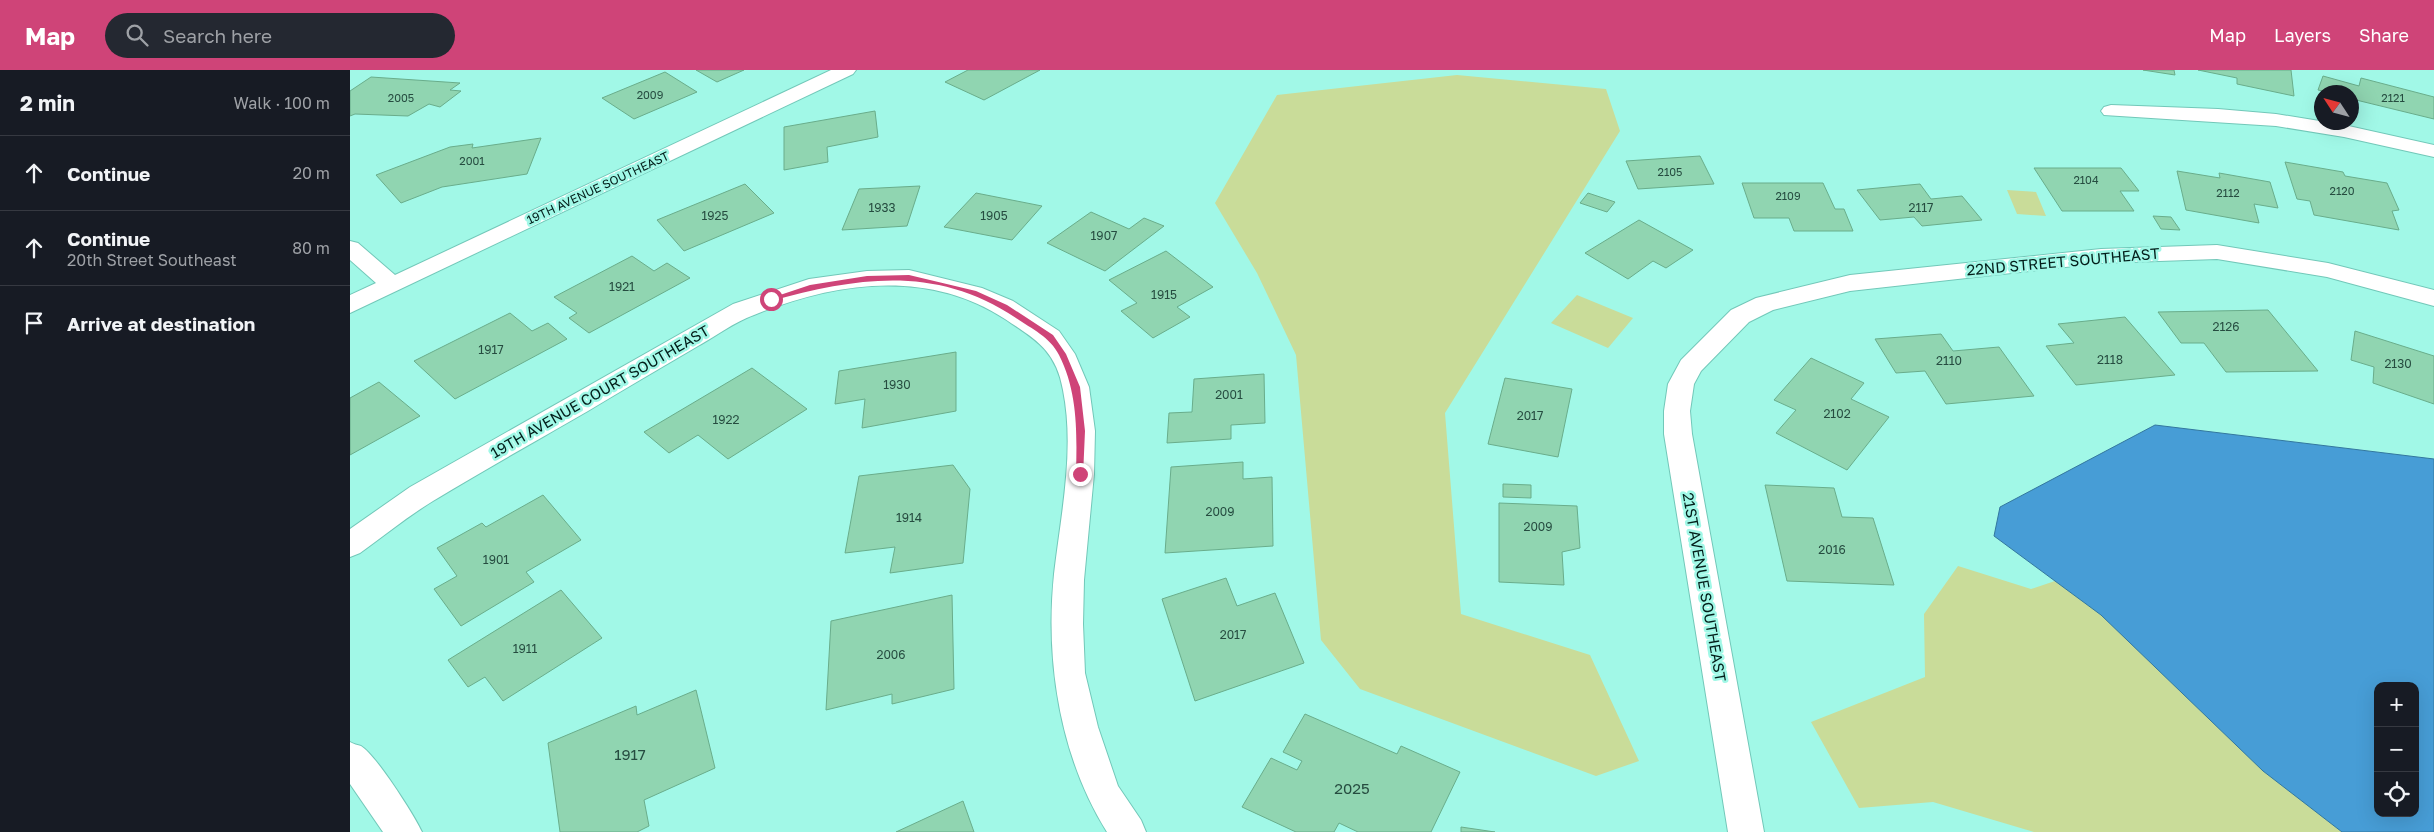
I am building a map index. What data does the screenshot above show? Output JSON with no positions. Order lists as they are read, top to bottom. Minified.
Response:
{"streets":{"street":["19TH AVENUE SOUTHEAST","22ND STREET SOUTHEAST","19TH AVENUE COURT SOUTHEAST","21ST AVENUE SOUTHEAST"]},"crossings":[["22ND STREET SOUTHEAST","21ST AVENUE SOUTHEAST"]],"house_numbers":["2009","2005","2121","2001","2105","2104","2120","2112","2109","1933","2117","1925","1905","1907","1921","1915","2126","1917","2118","2110","2130","1930","2001","2102","2017","1922","2009","1914","2009","2016","1901","2017","1911","2006","1917","2025"],"north":"top left","page":{"header":"Map","search":"Search here","nav":["Map","Layers","Share"],"heading":["2 min","Walk · 100 m"],"list":[["Continue","20 m"],["Continue","20th Street Southeast","80 m"],"Arrive at destination"],"map_buttons":["+","−"]}}
